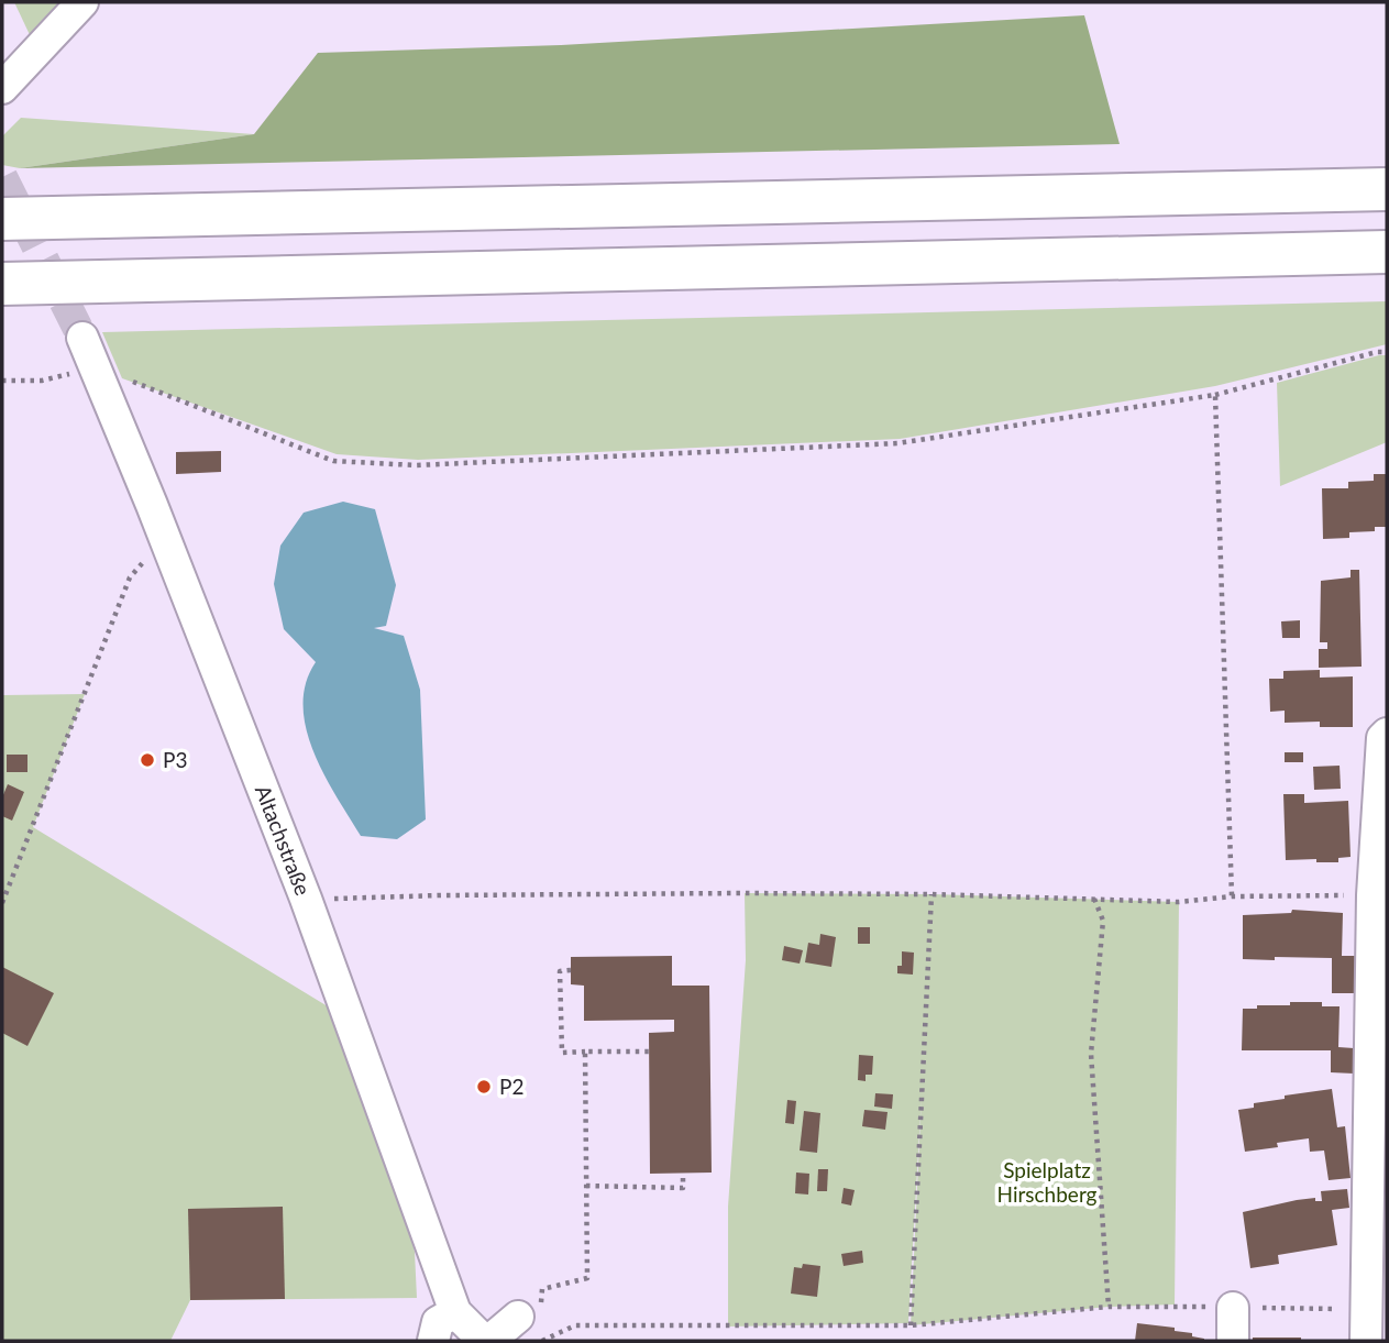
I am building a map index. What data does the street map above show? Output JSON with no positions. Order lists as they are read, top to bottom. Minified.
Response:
{"streets":{"street":["Altachstraße"]},"parks":["Spielplatz Hirschberg"],"places":["P3","P2"]}
